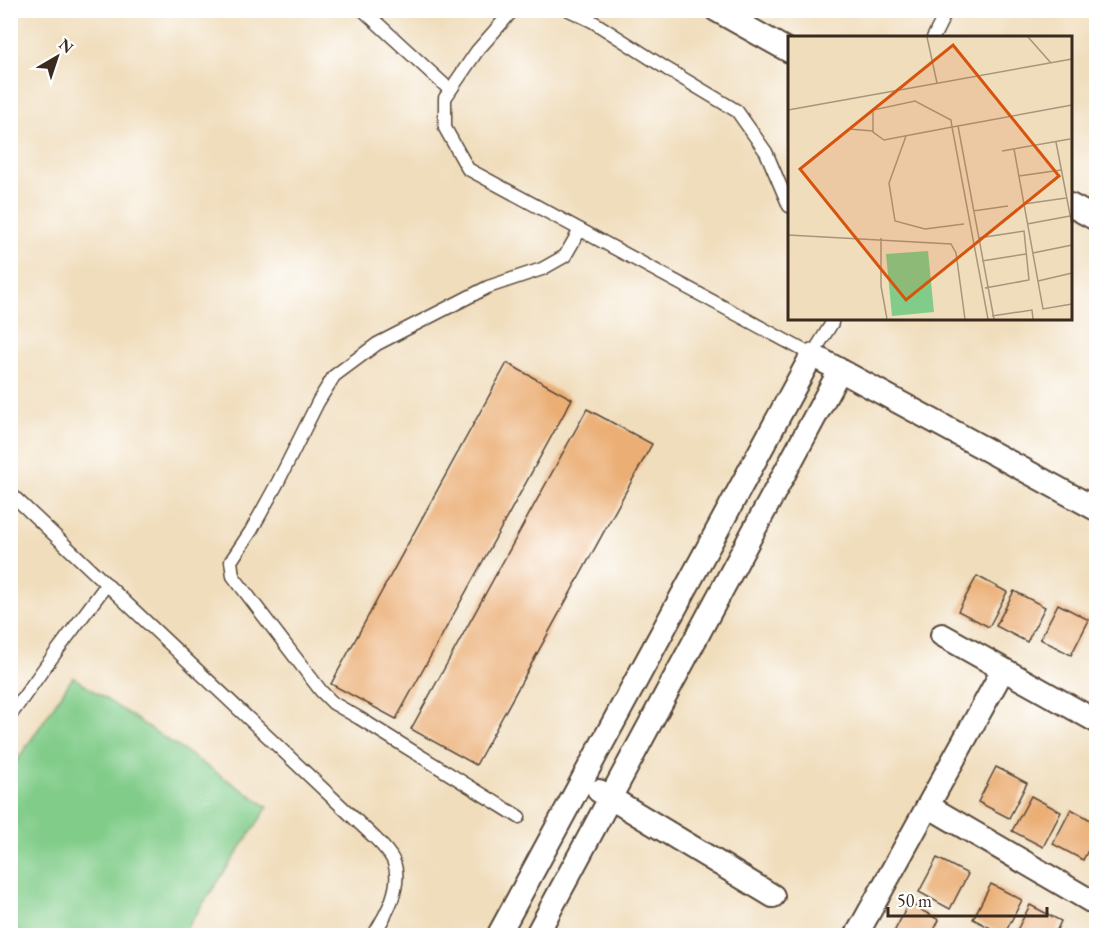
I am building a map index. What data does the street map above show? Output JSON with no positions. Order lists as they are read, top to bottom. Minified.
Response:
{"scale_bar":"50 m","north":"top right"}
